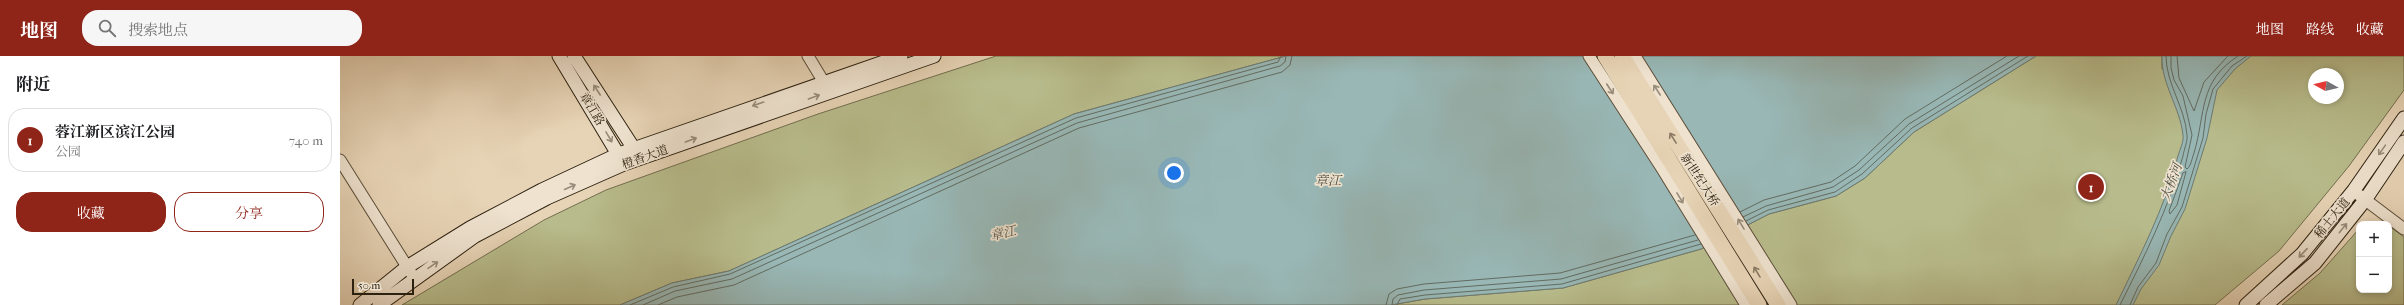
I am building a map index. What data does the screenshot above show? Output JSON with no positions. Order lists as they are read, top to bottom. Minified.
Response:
{"streets":{"highway":["新世纪大桥"],"main road":["章江路","橙香大道","稀土大道"]},"crossings":[["章江路","橙香大道"]],"water":["章江","大桥河"],"scale_bar":"50 m","north":"left","page":{"header":"地图","search":"搜索地点","nav":["地图","路线","收藏"],"heading":"附近","list":[{"mark":"1","name":"蓉江新区滨江公园","note":"公园","value":"740 m"}],"pins":"1","buttons":["收藏","分享"],"map_buttons":["+","−"],"scale":"50 m"}}
